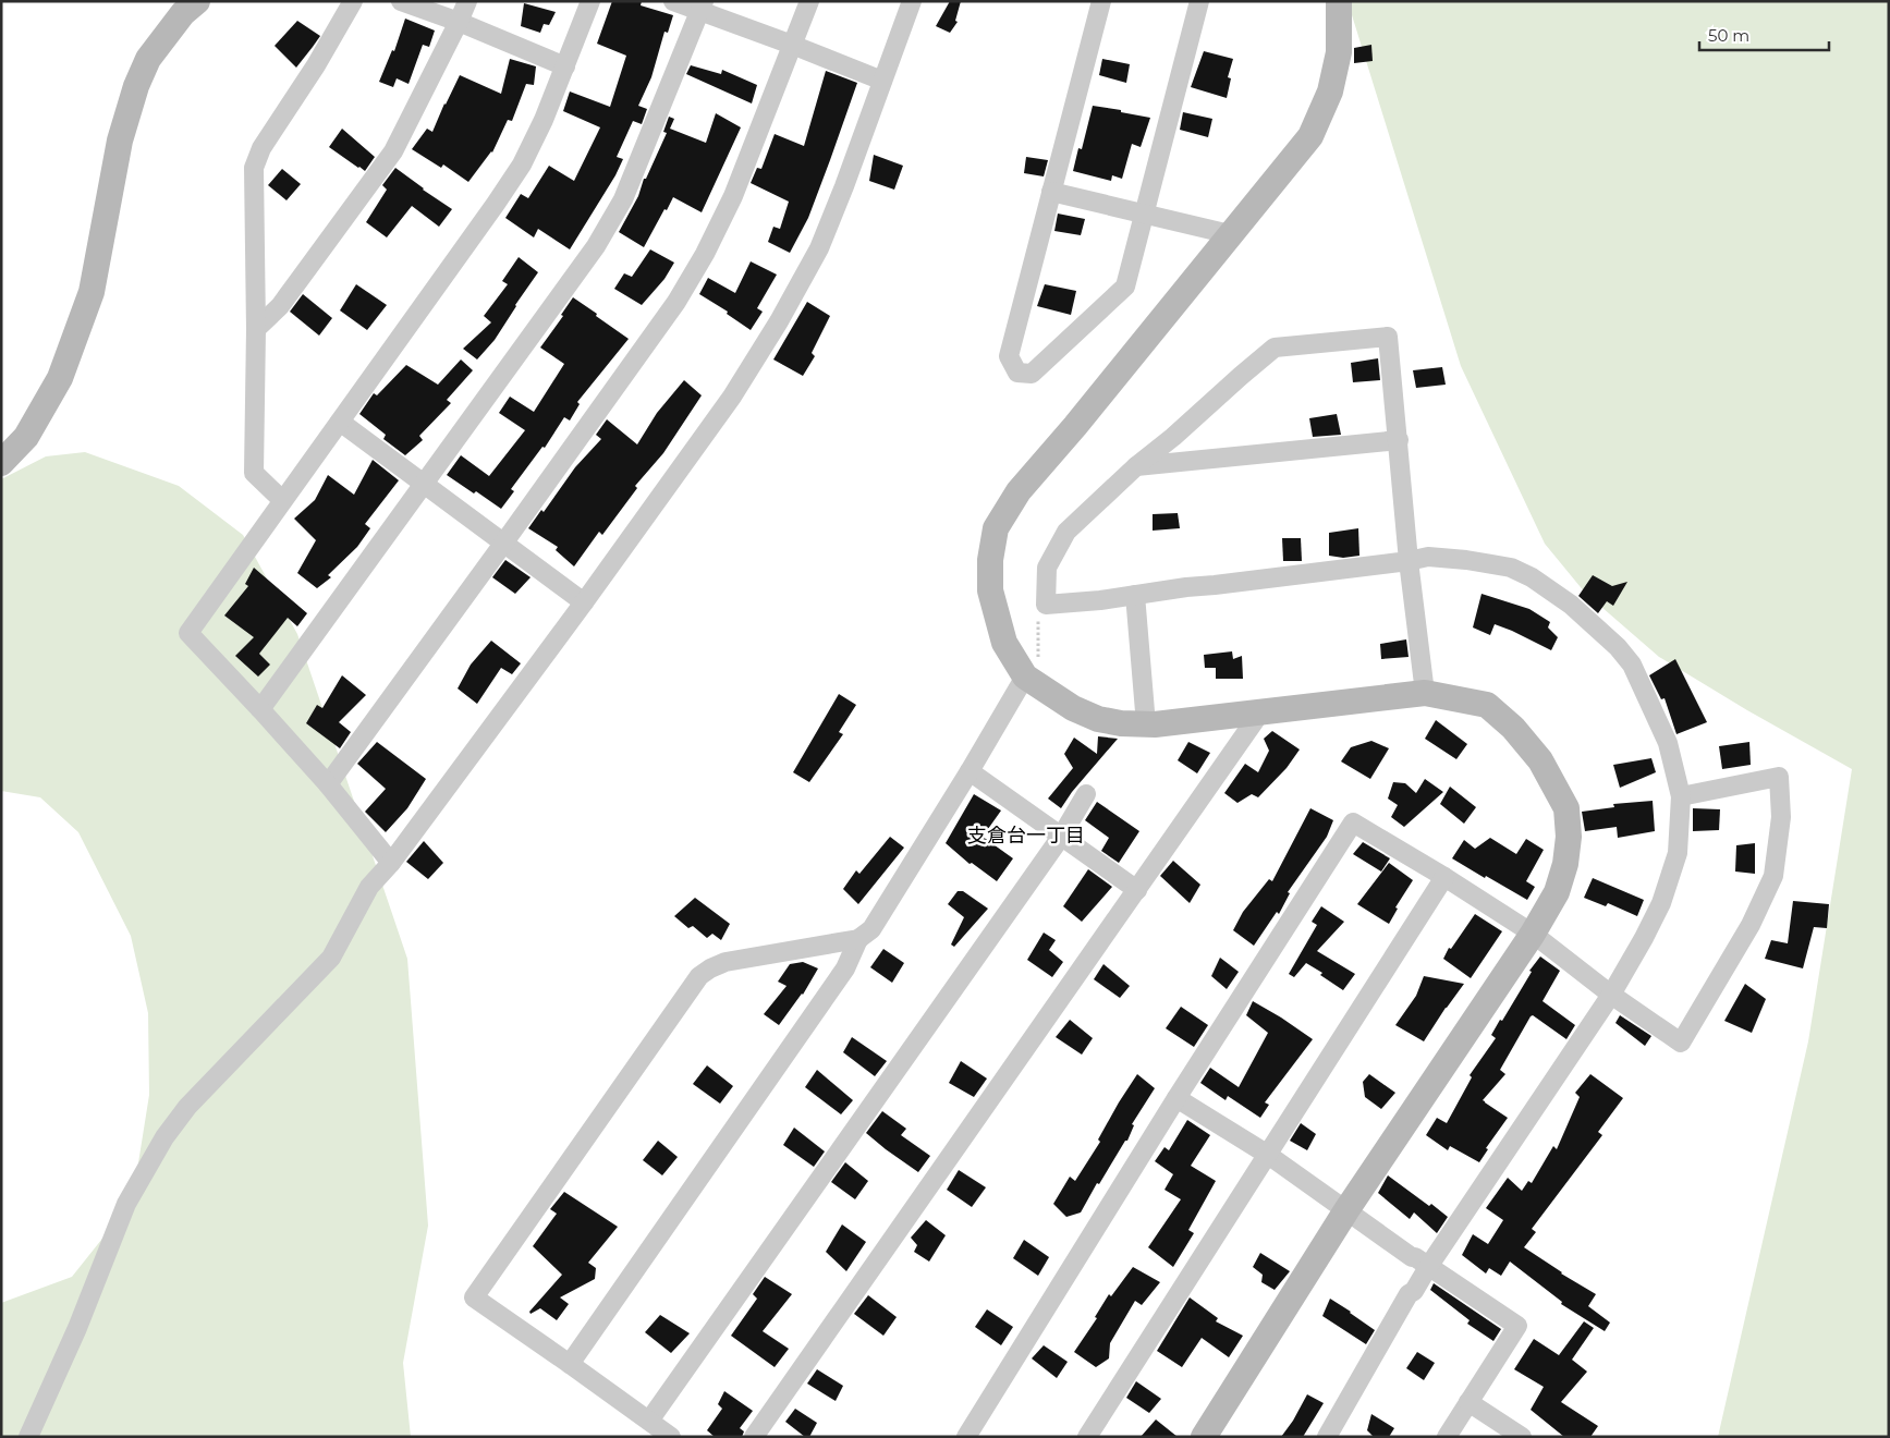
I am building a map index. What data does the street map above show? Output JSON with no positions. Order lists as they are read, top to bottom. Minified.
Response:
{"districts":["支倉台一丁目"],"scale_bar":"50 m"}
